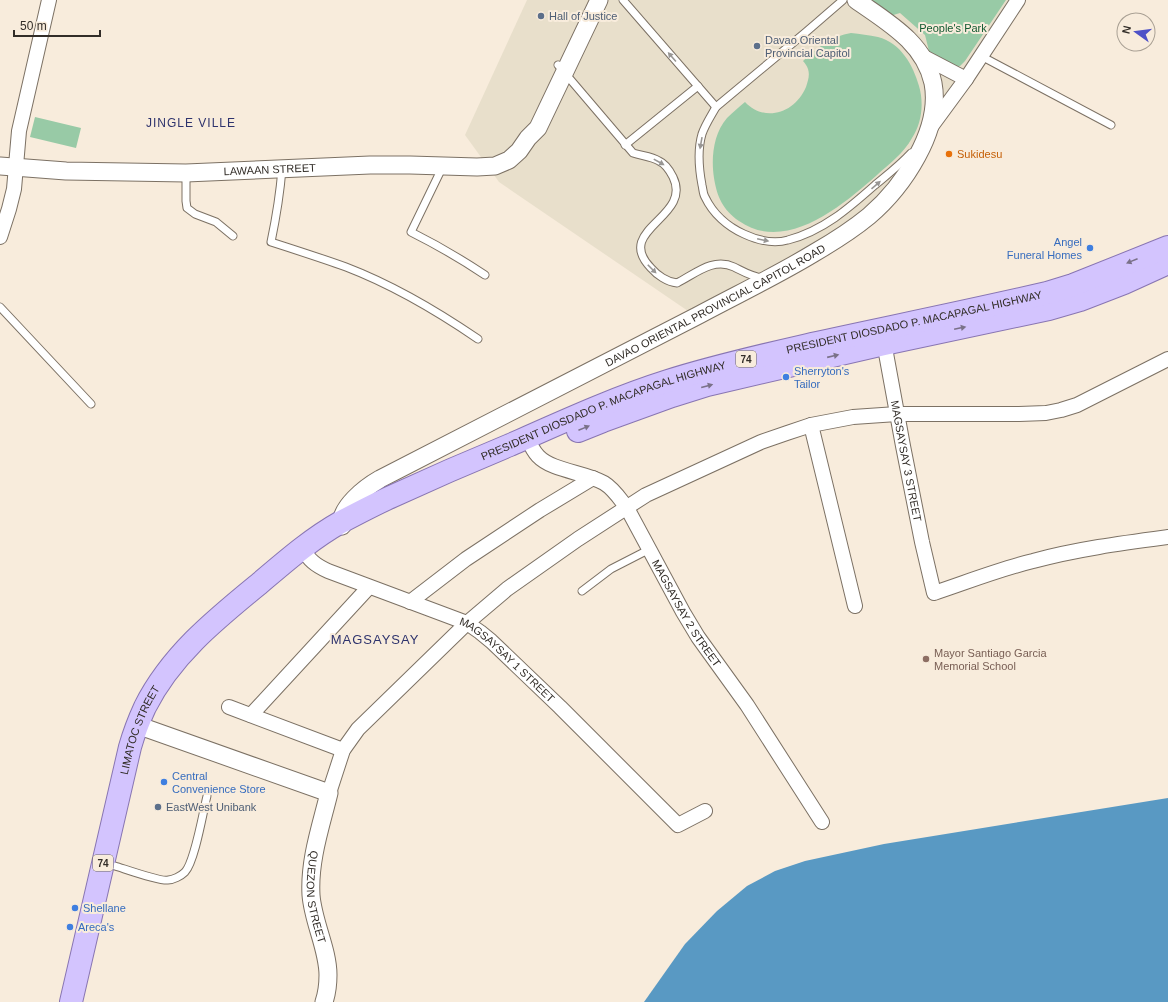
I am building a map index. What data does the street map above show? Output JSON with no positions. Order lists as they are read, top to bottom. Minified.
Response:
{"streets":{"main road":["PRESIDENT DIOSDADO P. MACAPAGAL HIGHWAY","74","LIMATOC STREET"],"street":["LAWAAN STREET","DAVAO ORIENTAL PROVINCIAL CAPITOL ROAD","MAGSAYSAY 3 STREET","MAGSAYSAY 2 STREET","MAGSAYSAY 1 STREET","QUEZON STREET"]},"crossings":[["DAVAO ORIENTAL PROVINCIAL CAPITOL ROAD","PRESIDENT DIOSDADO P. MACAPAGAL HIGHWAY"],["DAVAO ORIENTAL PROVINCIAL CAPITOL ROAD","LIMATOC STREET"],["PRESIDENT DIOSDADO P. MACAPAGAL HIGHWAY","MAGSAYSAY 3 STREET"],["PRESIDENT DIOSDADO P. MACAPAGAL HIGHWAY","MAGSAYSAY 2 STREET"],["PRESIDENT DIOSDADO P. MACAPAGAL HIGHWAY","LIMATOC STREET"],["MAGSAYSAY 1 STREET","LIMATOC STREET"]],"districts":["JINGLE VILLE","MAGSAYSAY"],"parks":["People's Park"],"places":["Hall of Justice","Davao Oriental Provincial Capitol","Sukidesu","Angel Funeral Homes","Sherryton's Tailor","Mayor Santiago Garcia Memorial School","Central Convenience Store","EastWest Unibank","Shellane","Areca's"],"scale_bar":"50 m","north":"left"}
